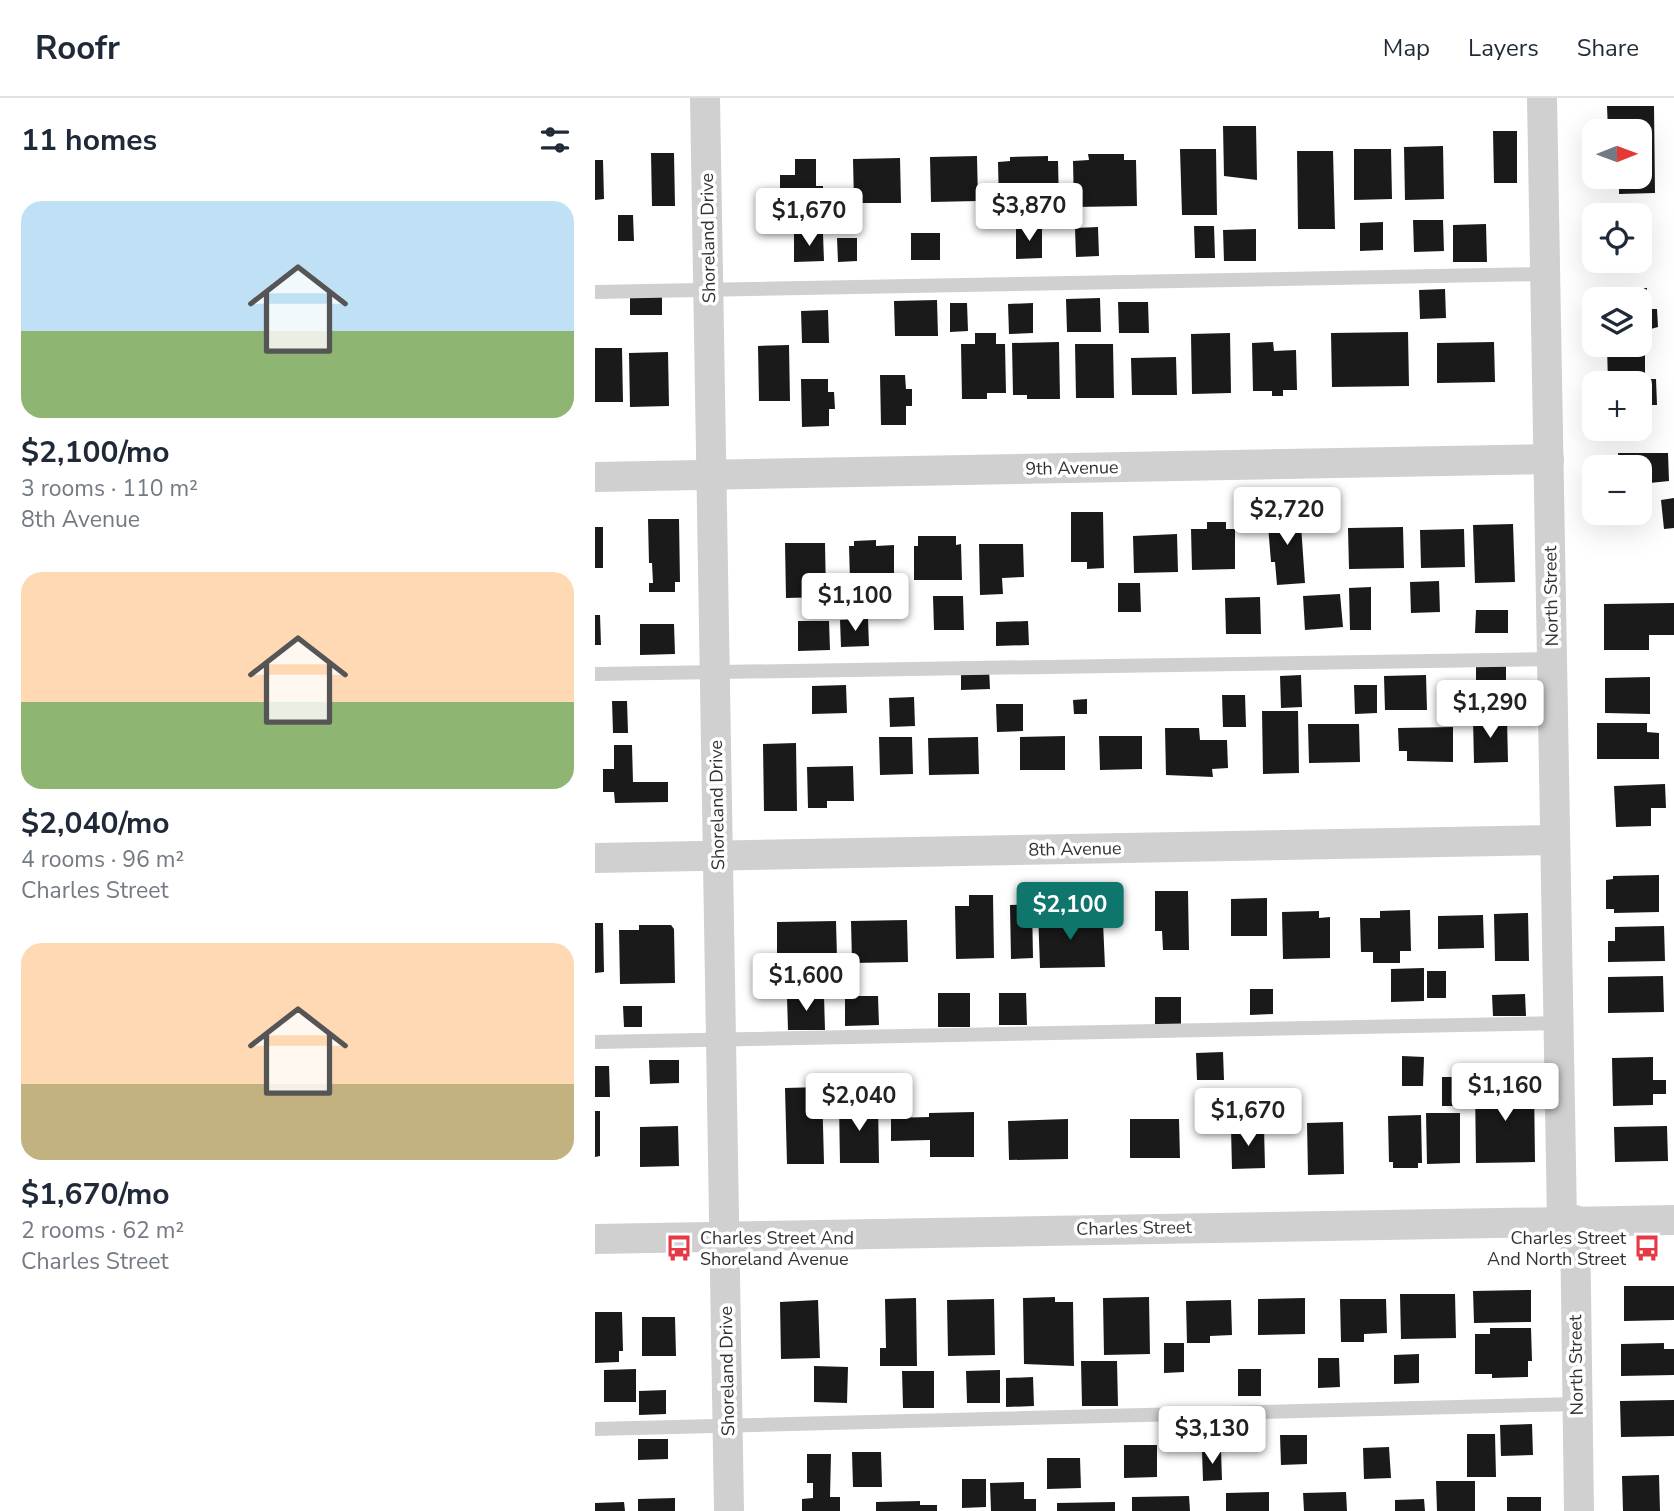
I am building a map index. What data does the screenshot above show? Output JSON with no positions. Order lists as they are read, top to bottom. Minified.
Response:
{"streets":{"street":["Shoreland Drive","9th Avenue","North Street","8th Avenue","Charles Street"]},"crossings":[["Shoreland Drive","9th Avenue"],["Shoreland Drive","8th Avenue"],["Shoreland Drive","Charles Street"],["9th Avenue","North Street"],["North Street","8th Avenue"],["North Street","Charles Street"]],"places":{"bus stop":["Charles Street And Shoreland Avenue","Charles Street And North Street"]},"north":"right","page":{"header":"Roofr","nav":["Map","Layers","Share"],"heading":"11 homes","map_buttons":["+","−"],"list":[{"name":"$2,100/mo","note":"3 rooms · 110 m² · 8th Avenue"},{"name":"$2,040/mo","note":"4 rooms · 96 m² · Charles Street"},{"name":"$1,670/mo","note":"2 rooms · 62 m² · Charles Street"}],"price":["$3,870","$1,670","$2,720","$1,100","$1,290","$2,100","$1,600","$1,160","$2,040","$1,670","$3,130"]}}
